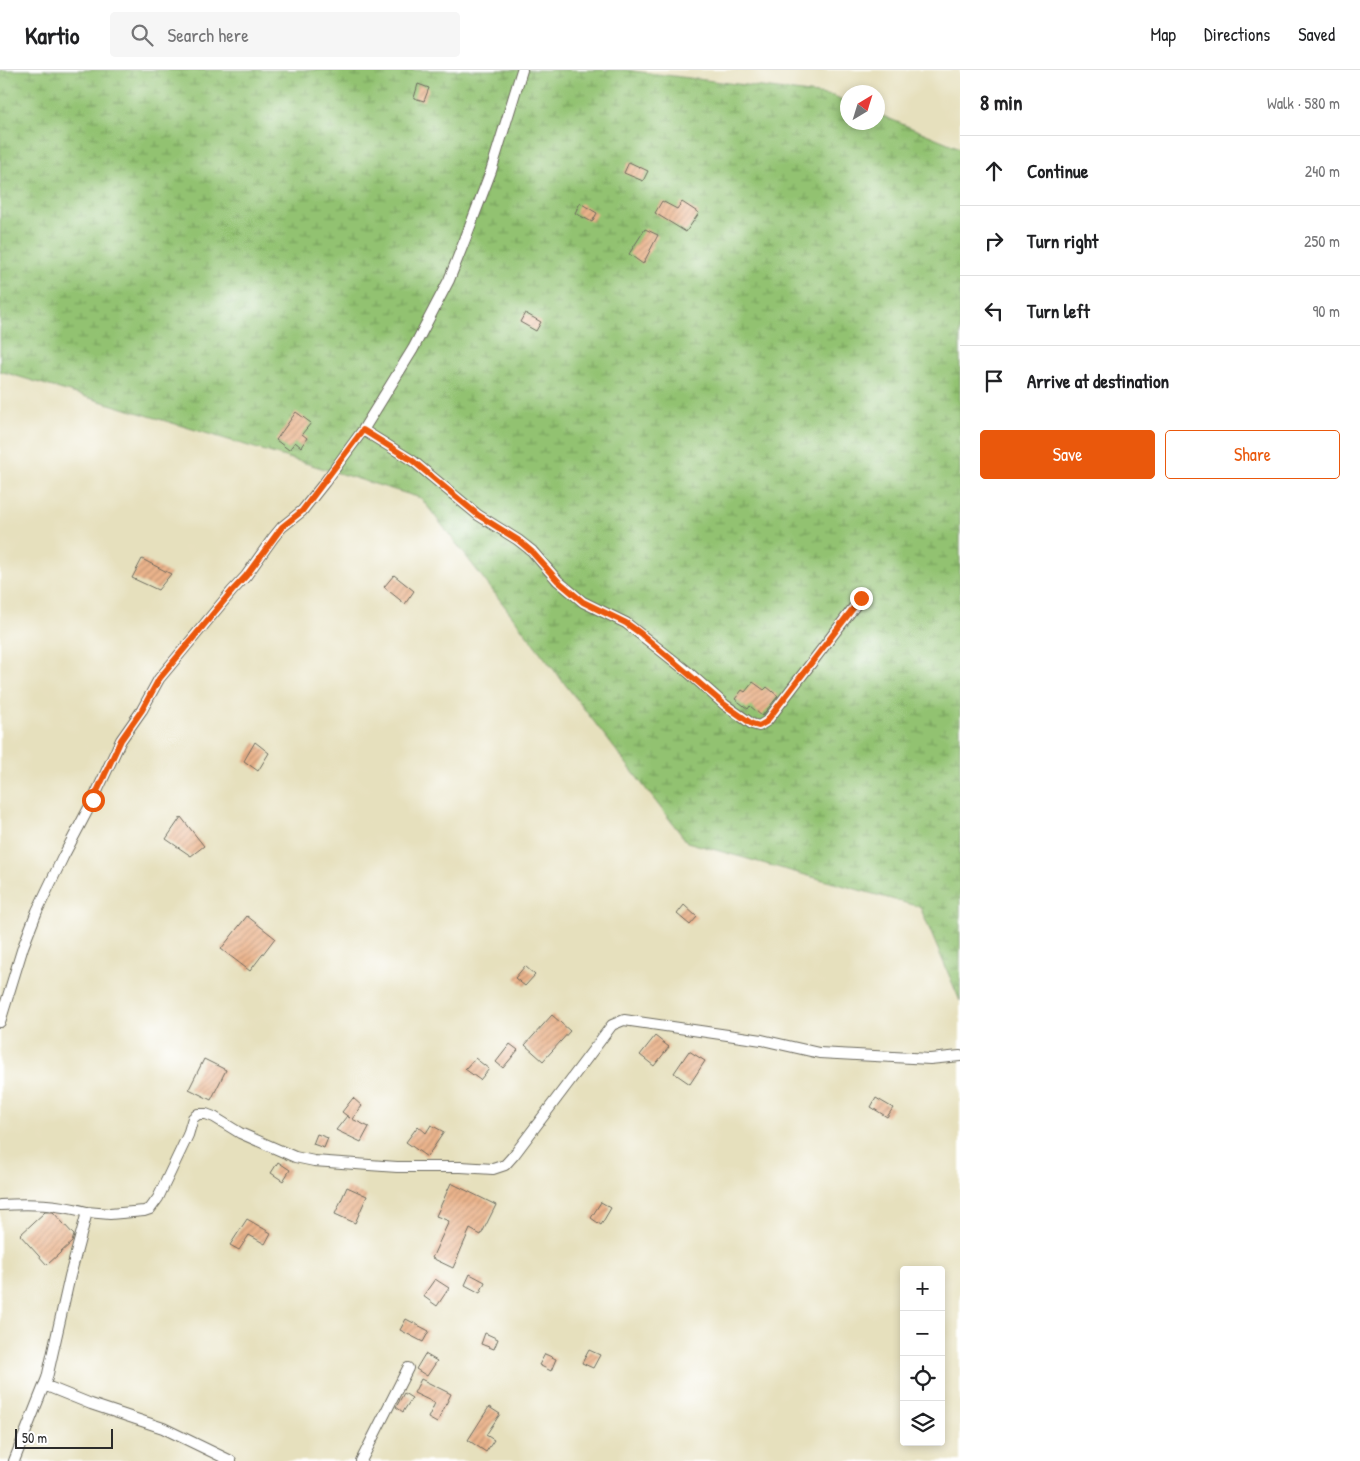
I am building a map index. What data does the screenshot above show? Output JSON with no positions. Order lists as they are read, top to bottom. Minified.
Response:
{"scale_bar":"50 m","north":"top right","page":{"header":"Kartio","search":"Search here","nav":["Map","Directions","Saved"],"heading":["8 min","Walk · 580 m"],"list":[["Continue","240 m"],["Turn right","250 m"],["Turn left","90 m"],"Arrive at destination"],"buttons":["Save","Share"],"map_buttons":["+","−"],"scale":"50 m"}}
